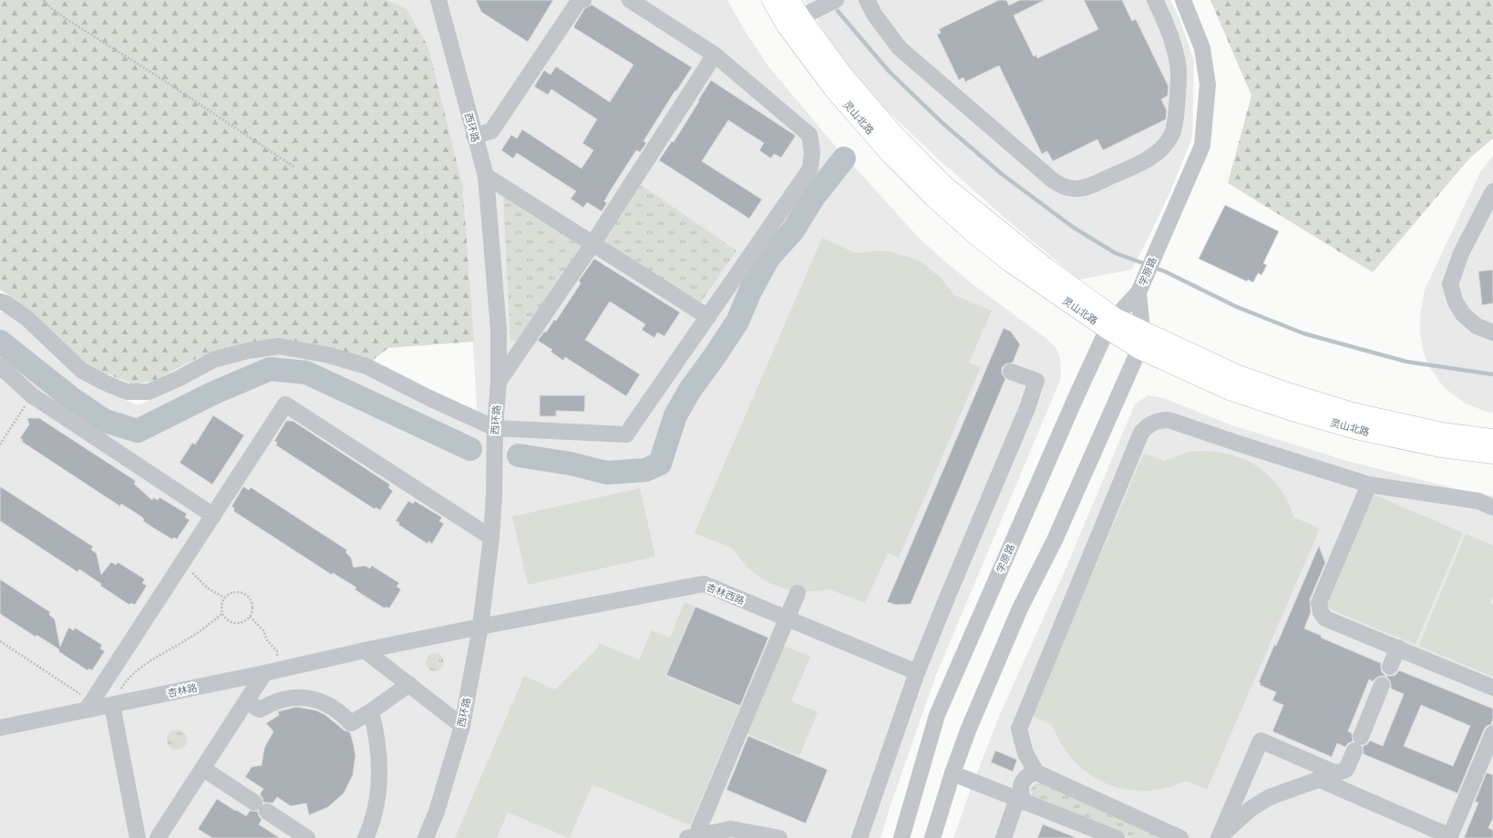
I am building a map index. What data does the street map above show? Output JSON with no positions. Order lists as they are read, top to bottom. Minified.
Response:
{"streets":{"main road":["灵山北路"],"street":["西环路","学原路","杏林西路","杏林路"]},"crossings":[["灵山北路","学原路"],["西环路","杏林西路"],["西环路","杏林路"],["杏林西路","杏林路"]]}
